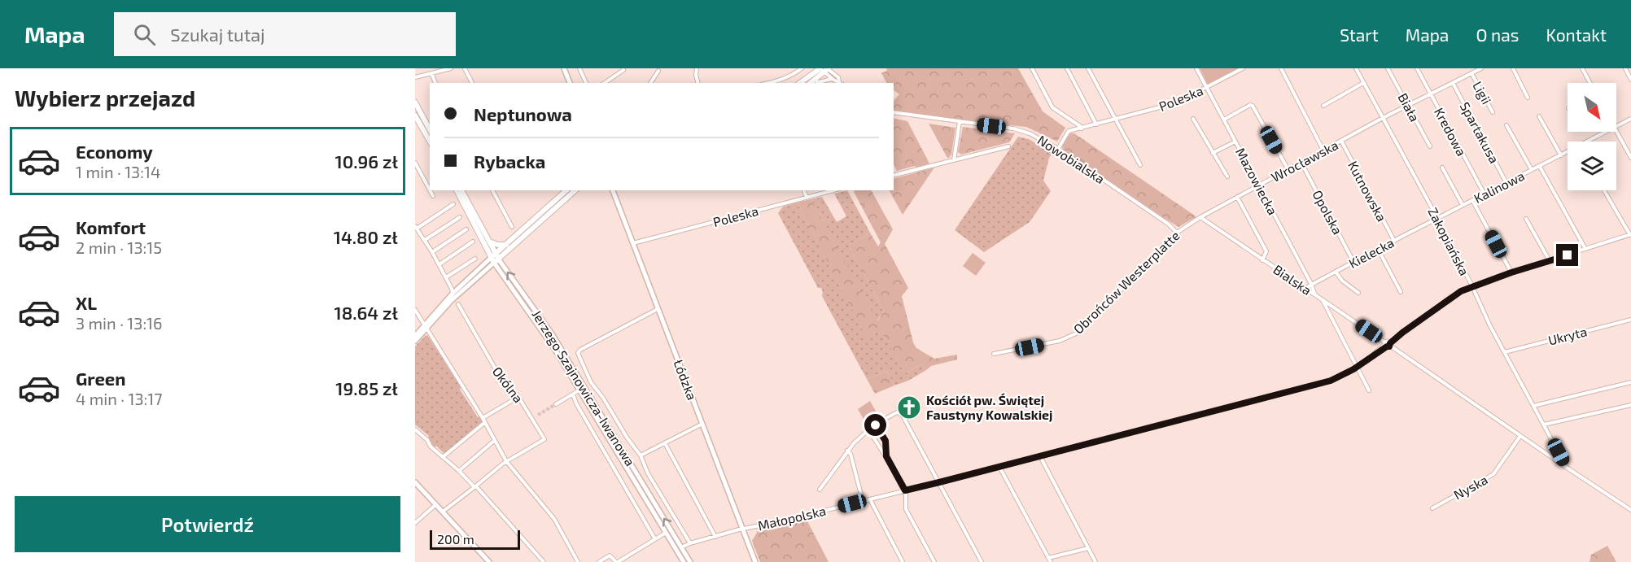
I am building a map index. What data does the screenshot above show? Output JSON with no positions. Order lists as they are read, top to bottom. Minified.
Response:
{"streets":{"main road":["Łódzka","Jerzego Szajnowicza-Iwanowa"],"street":["Ligii","Poleska","Biała","Kredowa","Spartakusa","Nowobialska","Wrocławska","Mazowiecka","Kalinowa","Kutnowska","Opolska","Zakopiańska","Kielecka","Bialska","Obrońców Westerplatte","Ukryta","Okólna","Nyska","Małopolska"]},"crossings":[["Ligii","Wrocławska"],["Poleska","Nowobialska"],["Poleska","Mazowiecka"],["Poleska","Łódzka"],["Biała","Wrocławska"],["Kredowa","Wrocławska"],["Kredowa","Kalinowa"],["Spartakusa","Wrocławska"],["Spartakusa","Kalinowa"],["Nowobialska","Obrońców Westerplatte"],["Wrocławska","Mazowiecka"],["Wrocławska","Kutnowska"],["Wrocławska","Opolska"],["Wrocławska","Zakopiańska"],["Wrocławska","Bialska"],["Wrocławska","Obrońców Westerplatte"],["Mazowiecka","Kielecka"],["Mazowiecka","Bialska"],["Kalinowa","Zakopiańska"],["Kalinowa","Kielecka"],["Kutnowska","Kielecka"],["Opolska","Kielecka"],["Zakopiańska","Kielecka"],["Zakopiańska","Bialska"],["Zakopiańska","Ukryta"],["Zakopiańska","Małopolska"],["Kielecka","Bialska"],["Bialska","Obrońców Westerplatte"],["Bialska","Nyska"],["Bialska","Małopolska"],["Łódzka","Jerzego Szajnowicza-Iwanowa"],["Łódzka","Małopolska"],["Jerzego Szajnowicza-Iwanowa","Małopolska"]],"places":{"church":["Kościół pw. Świętej Faustyny Kowalskiej"]},"scale_bar":"200 m","north":"bottom right","page":{"header":"Mapa","search":"Szukaj tutaj","nav":["Start","Mapa","O nas","Kontakt"],"heading":"Wybierz przejazd","banner":["Neptunowa","Rybacka"],"list":[{"name":"Economy","note":"1 min · 13:14","value":"10.96 zł"},{"name":"Komfort","note":"2 min · 13:15","value":"14.80 zł"},{"name":"XL","note":"3 min · 13:16","value":"18.64 zł"},{"name":"Green","note":"4 min · 13:17","value":"19.85 zł"}],"buttons":"Potwierdź","scale":"200 m"}}
